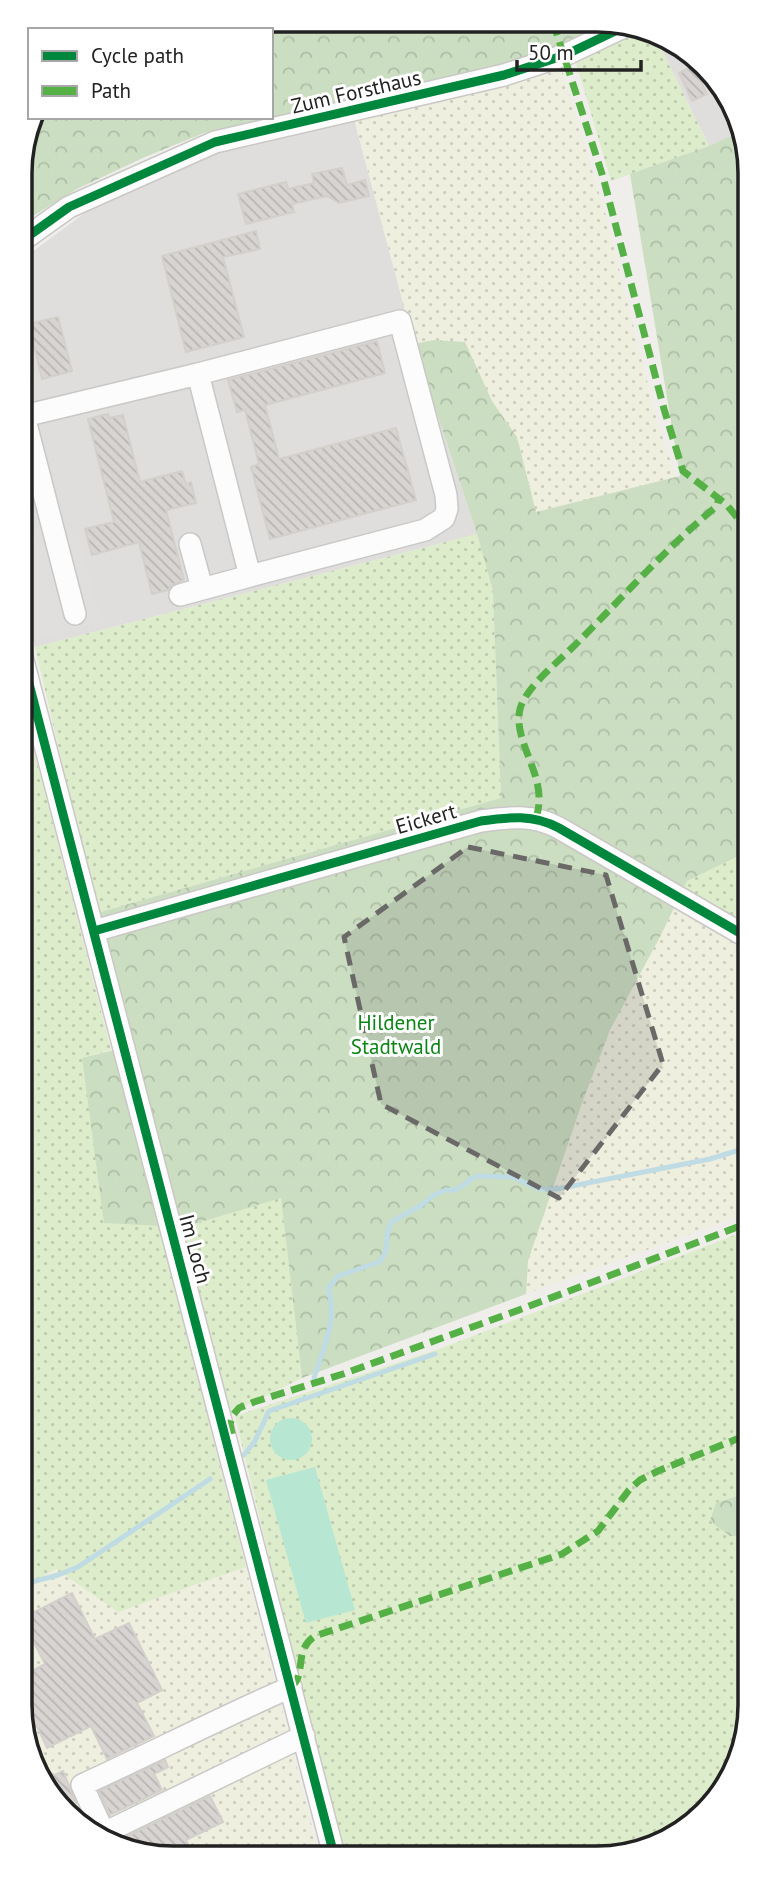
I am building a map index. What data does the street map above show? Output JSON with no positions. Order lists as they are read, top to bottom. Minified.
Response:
{"streets":{"street":["Zum Forsthaus","Eickert","Im Loch"]},"crossings":[["Eickert","Im Loch"]],"parks":["Hildener Stadtwald"],"legend":["Cycle path","Path"],"scale_bar":"50 m"}
